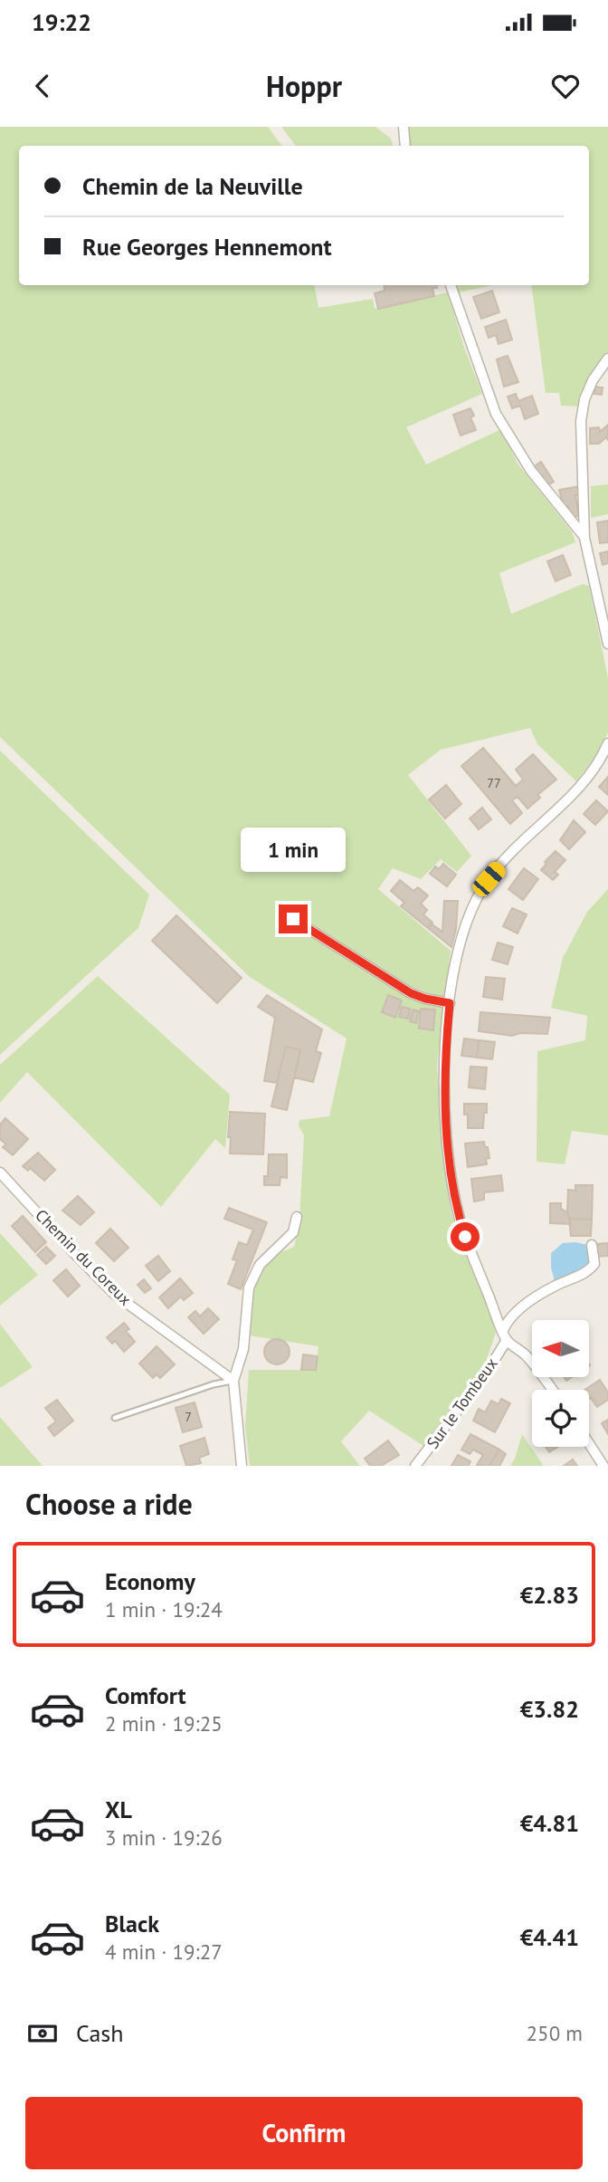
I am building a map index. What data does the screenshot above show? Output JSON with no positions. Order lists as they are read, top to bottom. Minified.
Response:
{"streets":{"street":["Chemin du Coreux","Sur le Tombeux"]},"house_numbers":["77","7"],"north":"left","page":{"status":"19:22","header":"Hoppr","banner":["Chemin de la Neuville","Rue Georges Hennemont"],"bubble":"1 min","heading":"Choose a ride","list":[{"name":"Economy","note":"1 min · 19:24","value":"€2.83"},{"name":"Comfort","note":"2 min · 19:25","value":"€3.82"},{"name":"XL","note":"3 min · 19:26","value":"€4.81"},{"name":"Black","note":"4 min · 19:27","value":"€4.41"}],"pay":["Cash","250 m"],"buttons":"Confirm"}}
